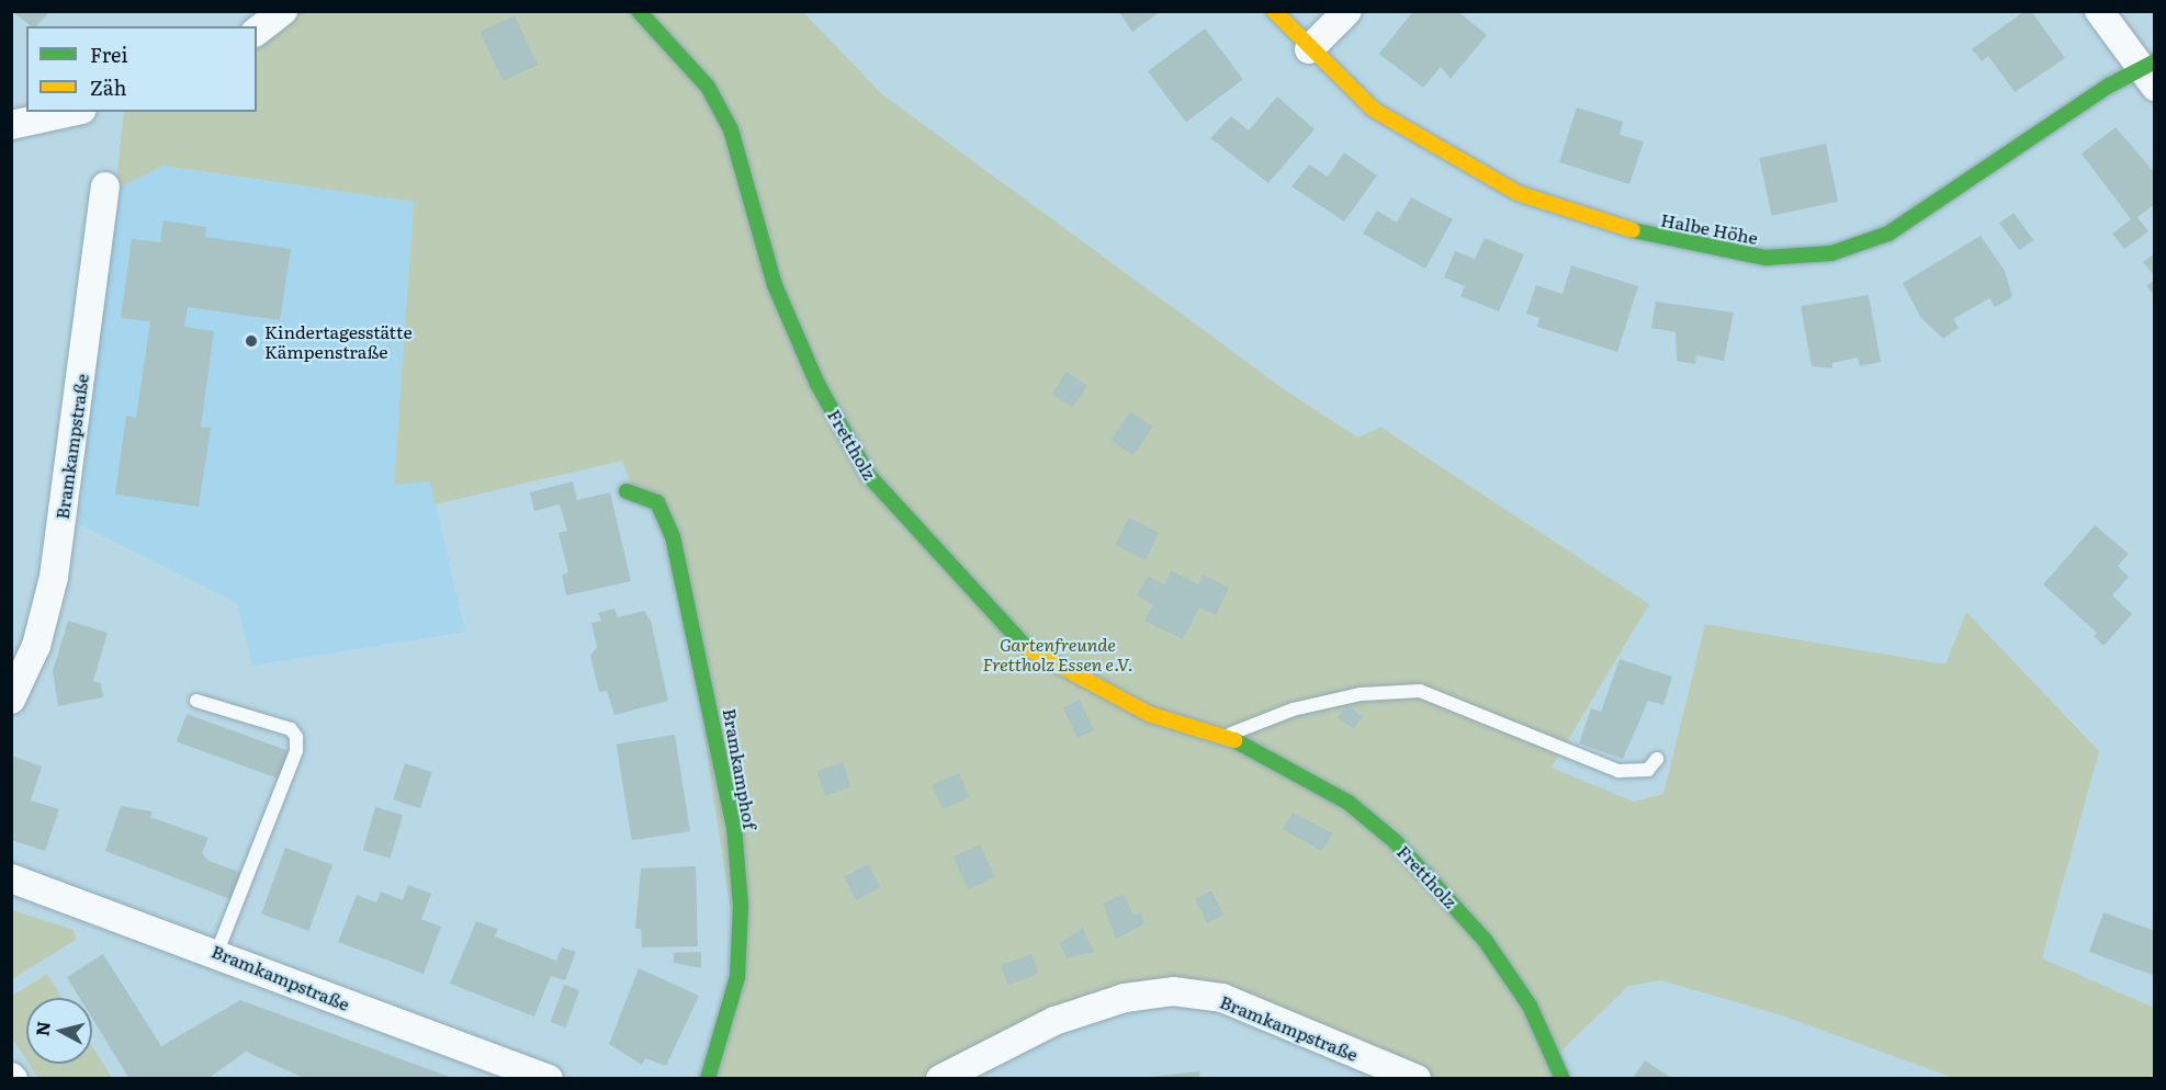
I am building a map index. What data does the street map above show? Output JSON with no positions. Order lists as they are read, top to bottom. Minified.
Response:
{"streets":{"street":["Halbe Höhe","Frettholz","Bramkampstraße","Bramkamphof"]},"parks":["Gartenfreunde Frettholz Essen e.V."],"places":["Kindertagesstätte Kämpenstraße"],"legend":["Frei","Zäh"],"north":"left"}
